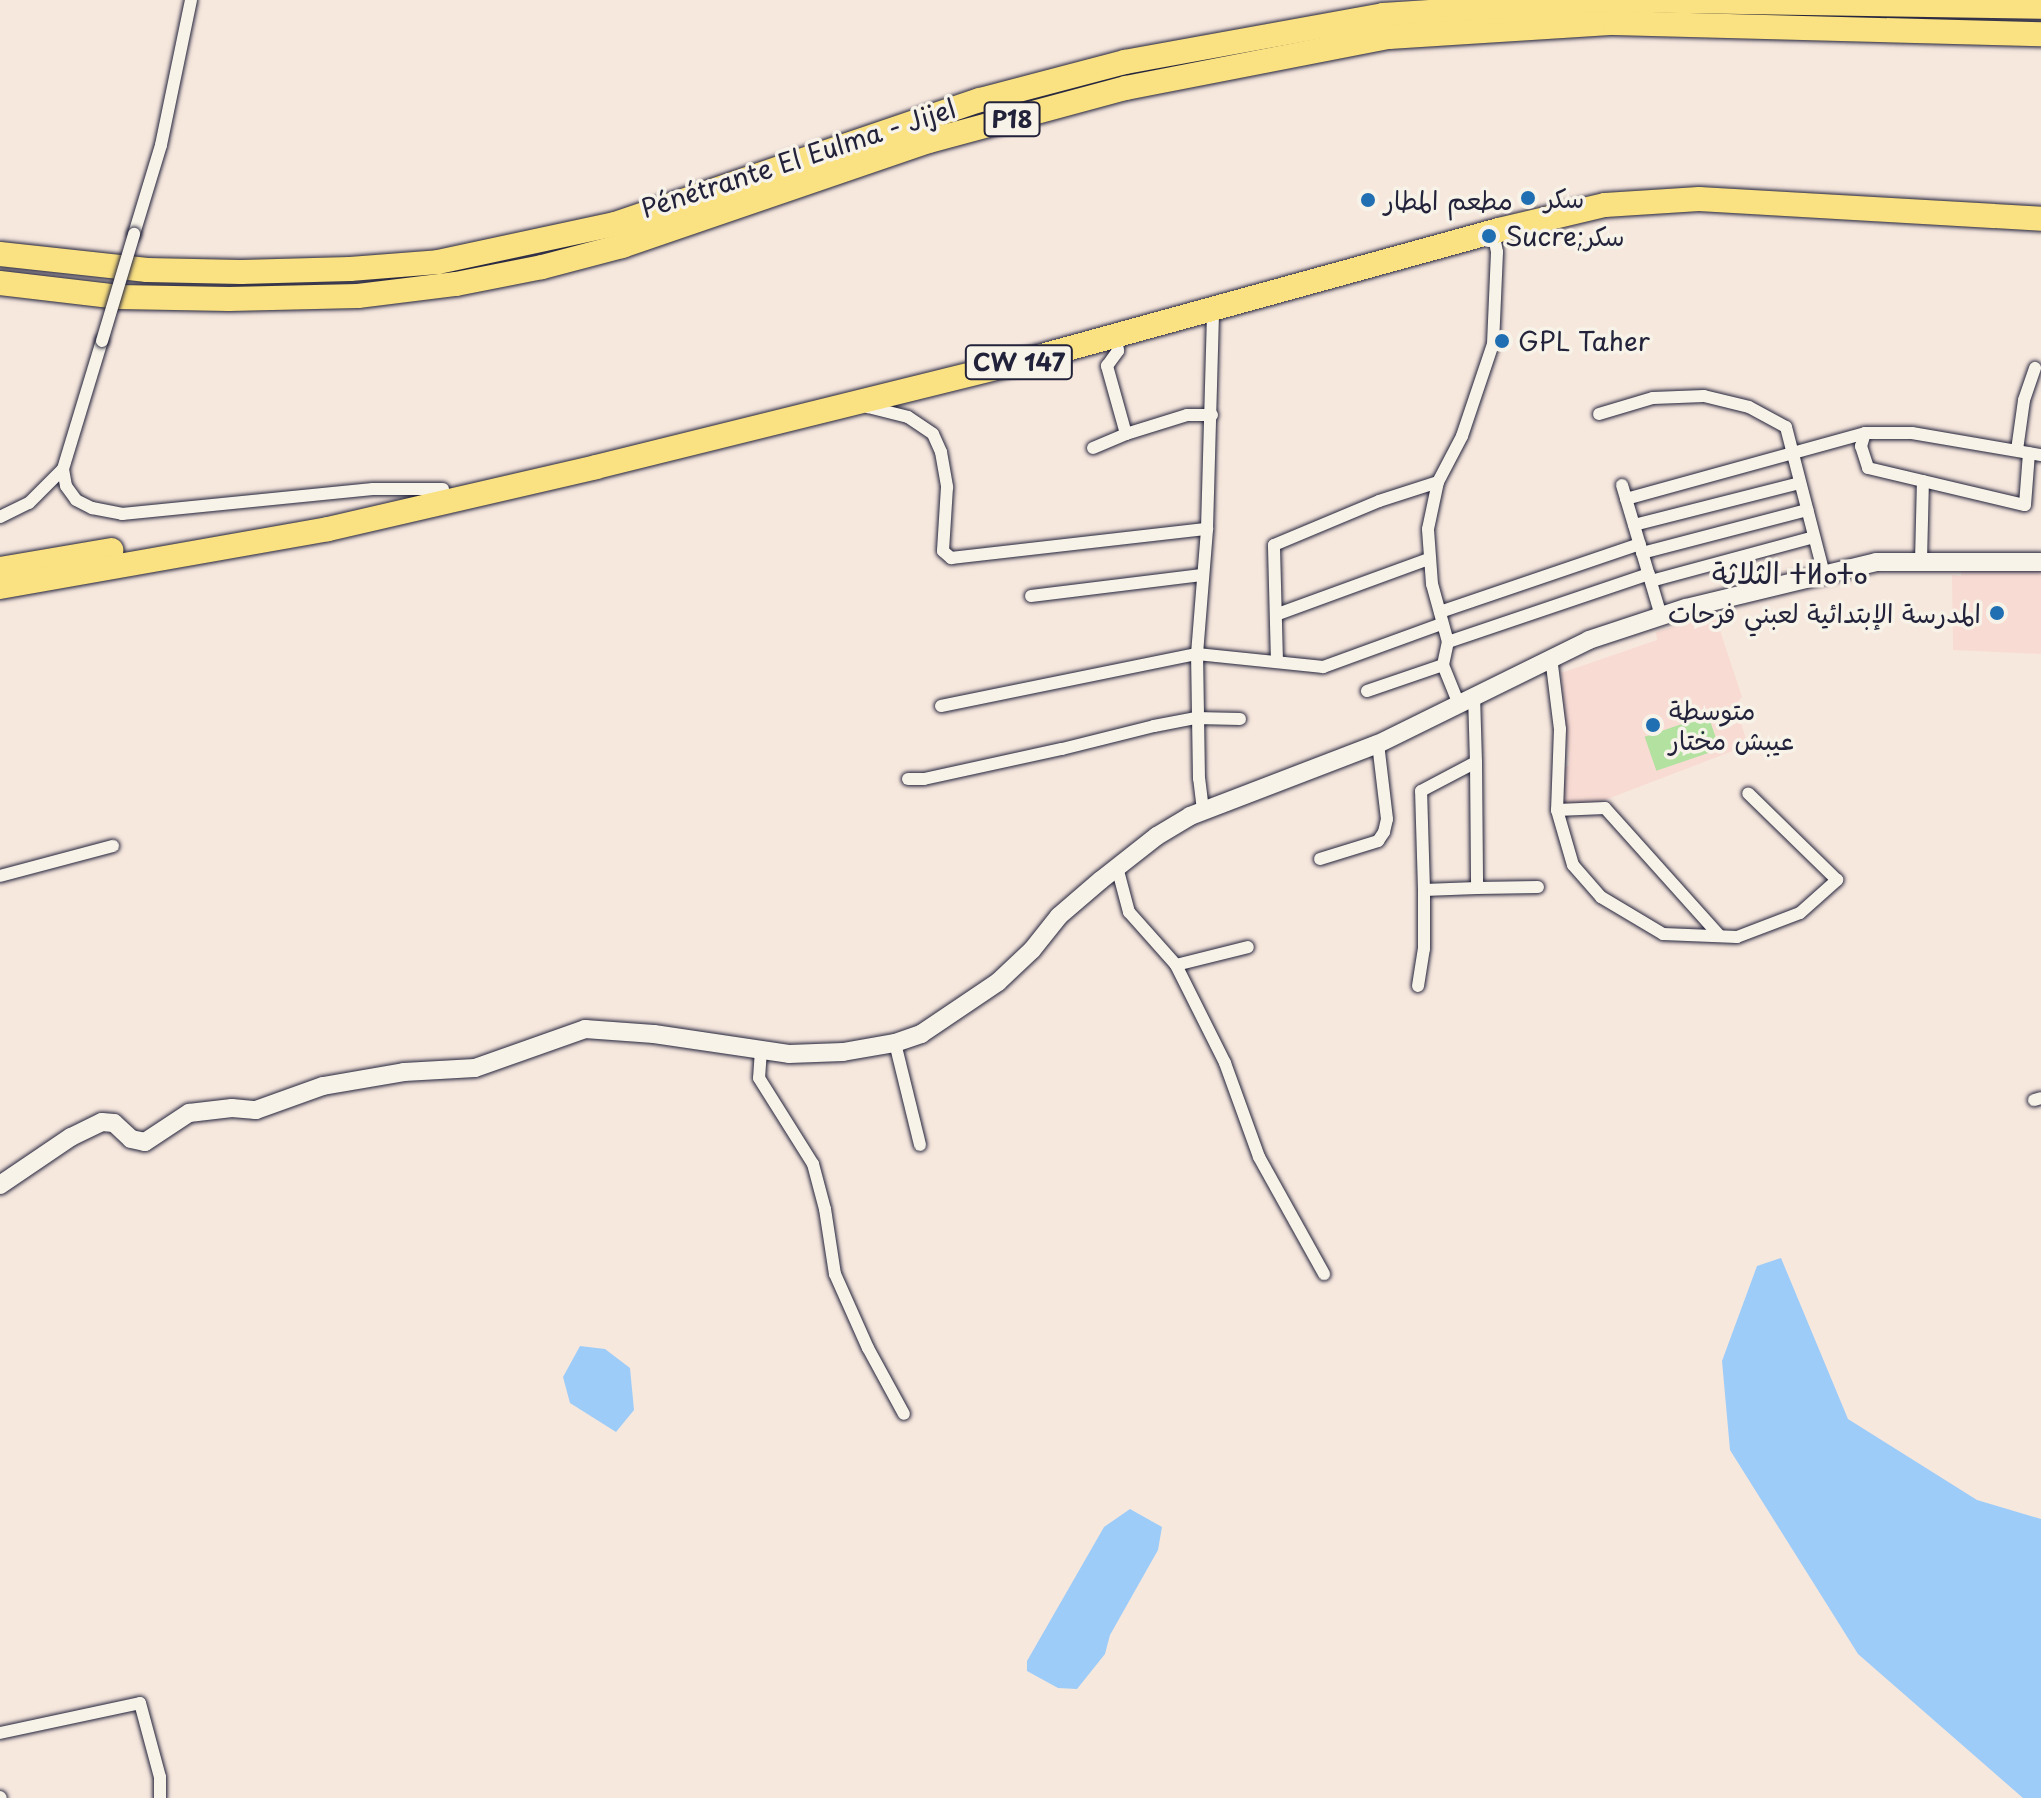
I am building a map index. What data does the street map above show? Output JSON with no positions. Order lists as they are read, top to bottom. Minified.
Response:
{"streets":{"highway":["P18","Pénétrante El Eulma - Jijel","CW 147"]},"districts":["الثلاثة ⵜⵍⴰⵜⴰ"],"places":["سكر","مطعم المطار","Sucre;سكر","GPL Taher","المدرسة الإبتدائية لعبني فرحات","متوسطة عيبش مختار"]}
